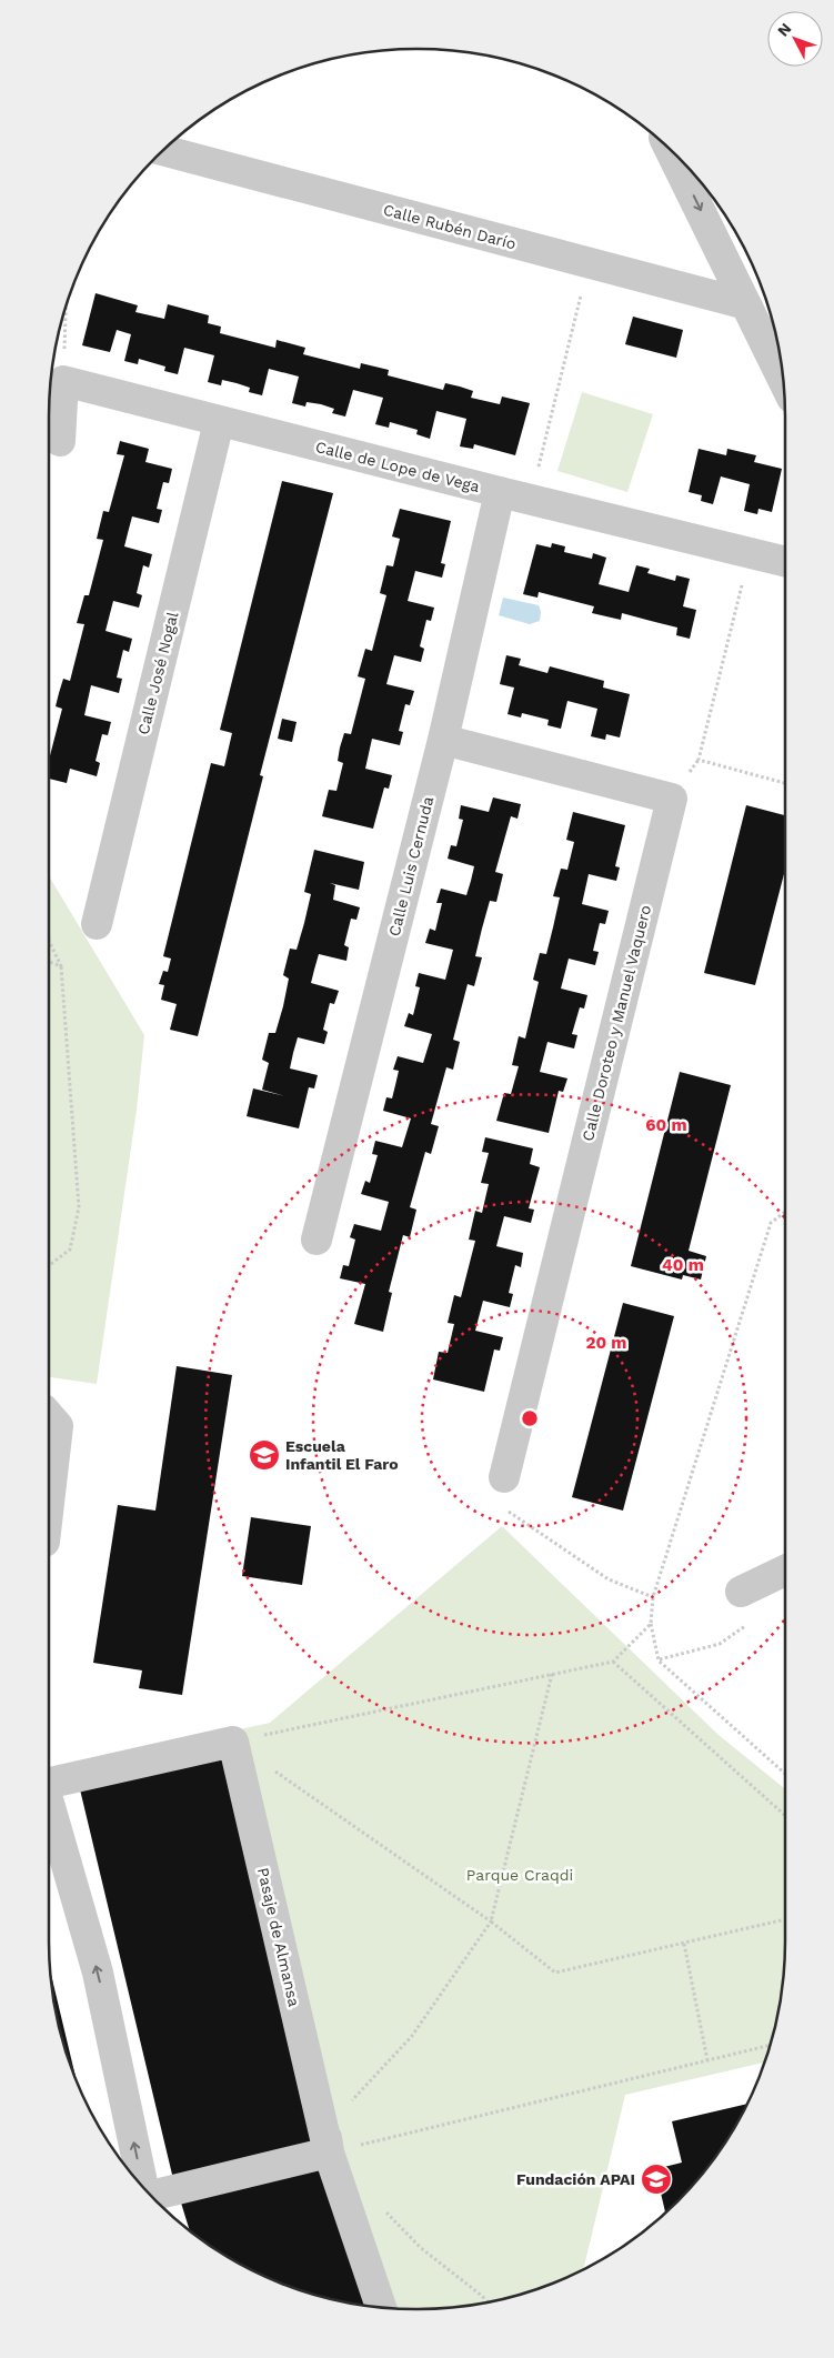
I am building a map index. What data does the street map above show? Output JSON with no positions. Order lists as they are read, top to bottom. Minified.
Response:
{"streets":{"street":["Calle Rubén Darío","Calle de Lope de Vega","Calle José Nogal","Calle Luis Cernuda","Calle Doroteo y Manuel Vaquero","Pasaje de Almansa"]},"crossings":[["Calle de Lope de Vega","Calle José Nogal"],["Calle de Lope de Vega","Calle Luis Cernuda"],["Calle Luis Cernuda","Calle Doroteo y Manuel Vaquero"]],"parks":["Parque Craqdi"],"places":{"school or university":["Escuela Infantil El Faro","Fundación APAI"]},"north":"top left","rings":["60 m","40 m","20 m"]}
